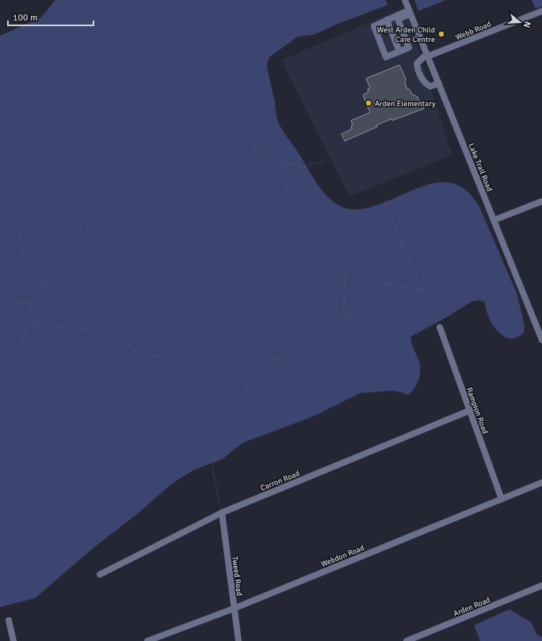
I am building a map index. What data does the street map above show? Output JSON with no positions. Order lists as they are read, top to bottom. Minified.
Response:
{"streets":{"street":["Webb Road","Lake Trail Road","Rampion Road","Carron Road","Webdon Road","Tweed Road","Arden Road"]},"crossings":[["Webb Road","Lake Trail Road"],["Rampion Road","Carron Road"],["Rampion Road","Webdon Road"],["Carron Road","Tweed Road"],["Webdon Road","Tweed Road"]],"places":["West Arden Child Care Centre","Arden Elementary"],"scale_bar":"100 m","north":"right"}
